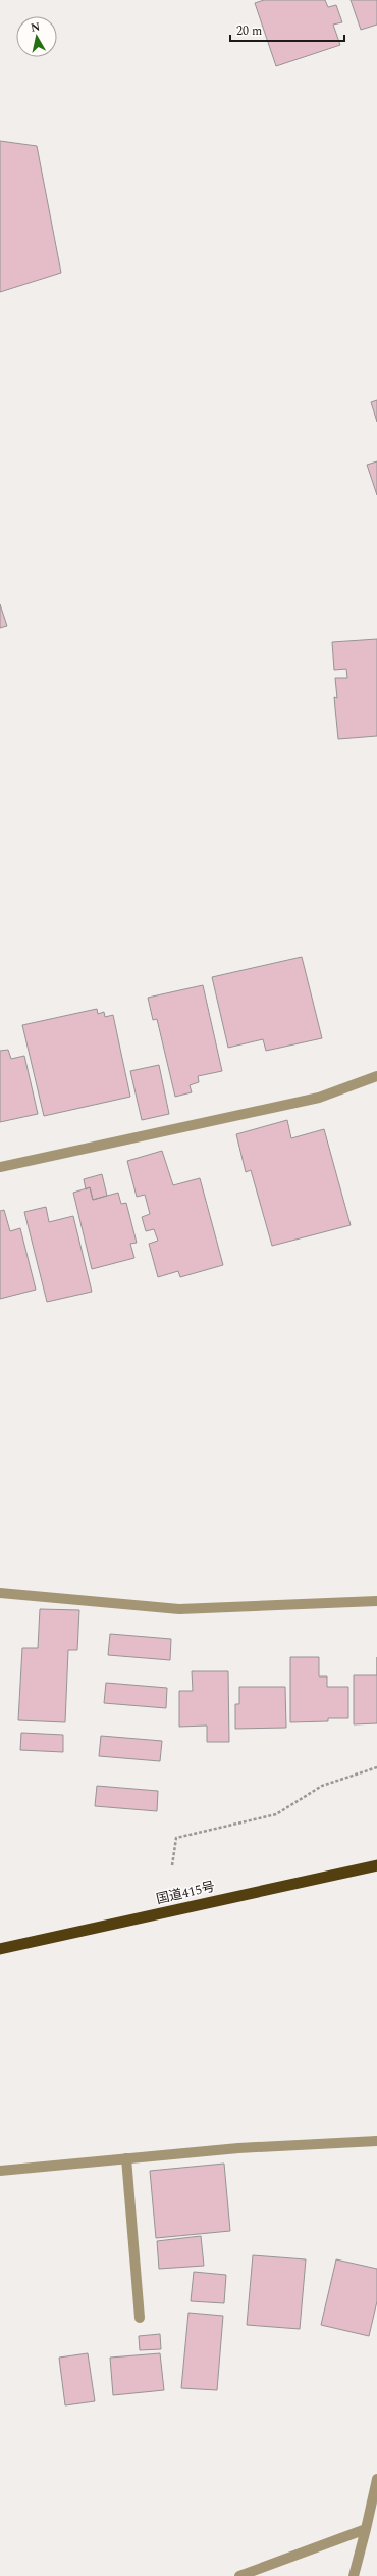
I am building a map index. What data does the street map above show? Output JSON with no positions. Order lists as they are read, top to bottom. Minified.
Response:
{"streets":{"highway":["国道415号"]},"scale_bar":"20 m","north":"top"}
